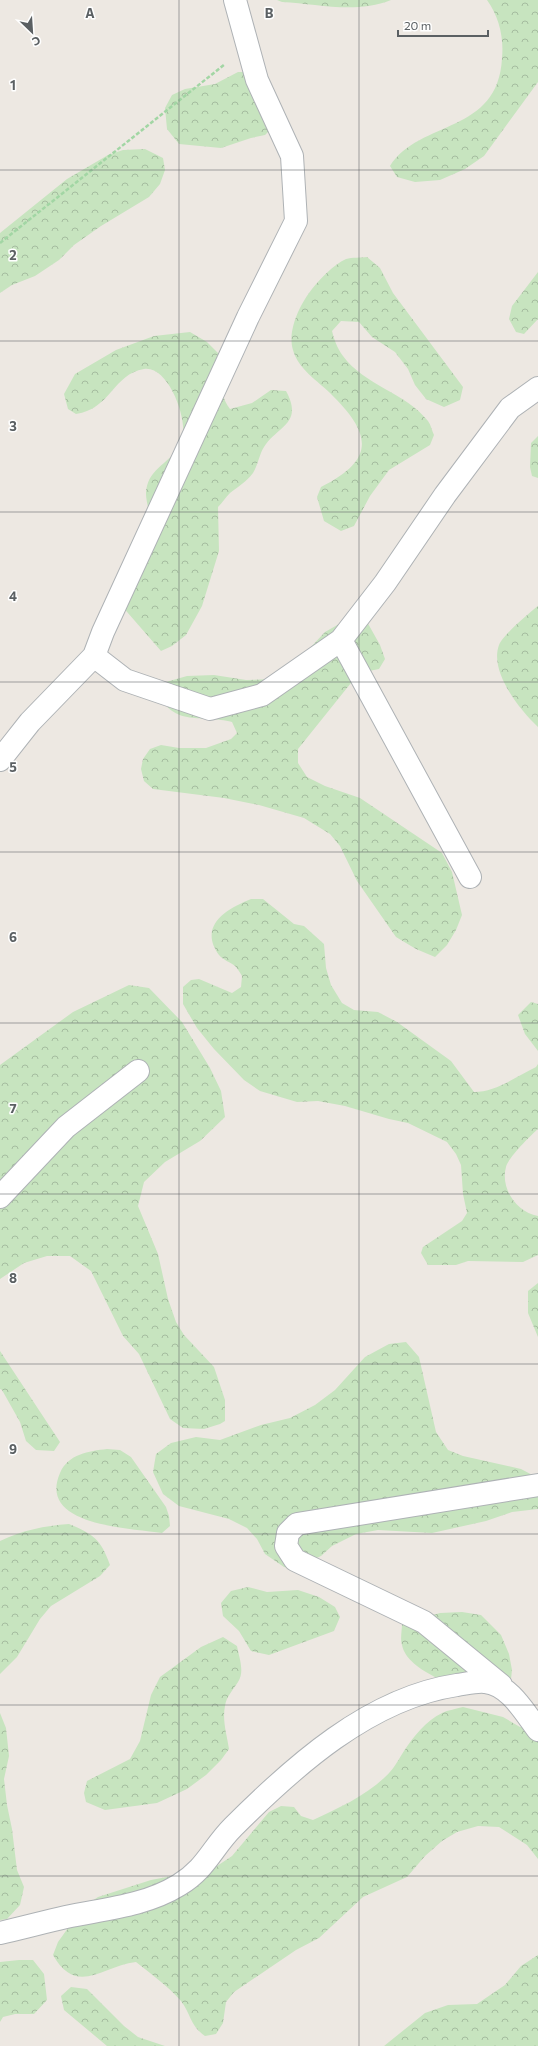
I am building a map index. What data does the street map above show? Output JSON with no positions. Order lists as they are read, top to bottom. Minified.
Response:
{"scale_bar":"20 m","north":"bottom right","grid":{"columns":["A","B"],"rows":["1","2","3","4","5","6","7","8","9"]}}
